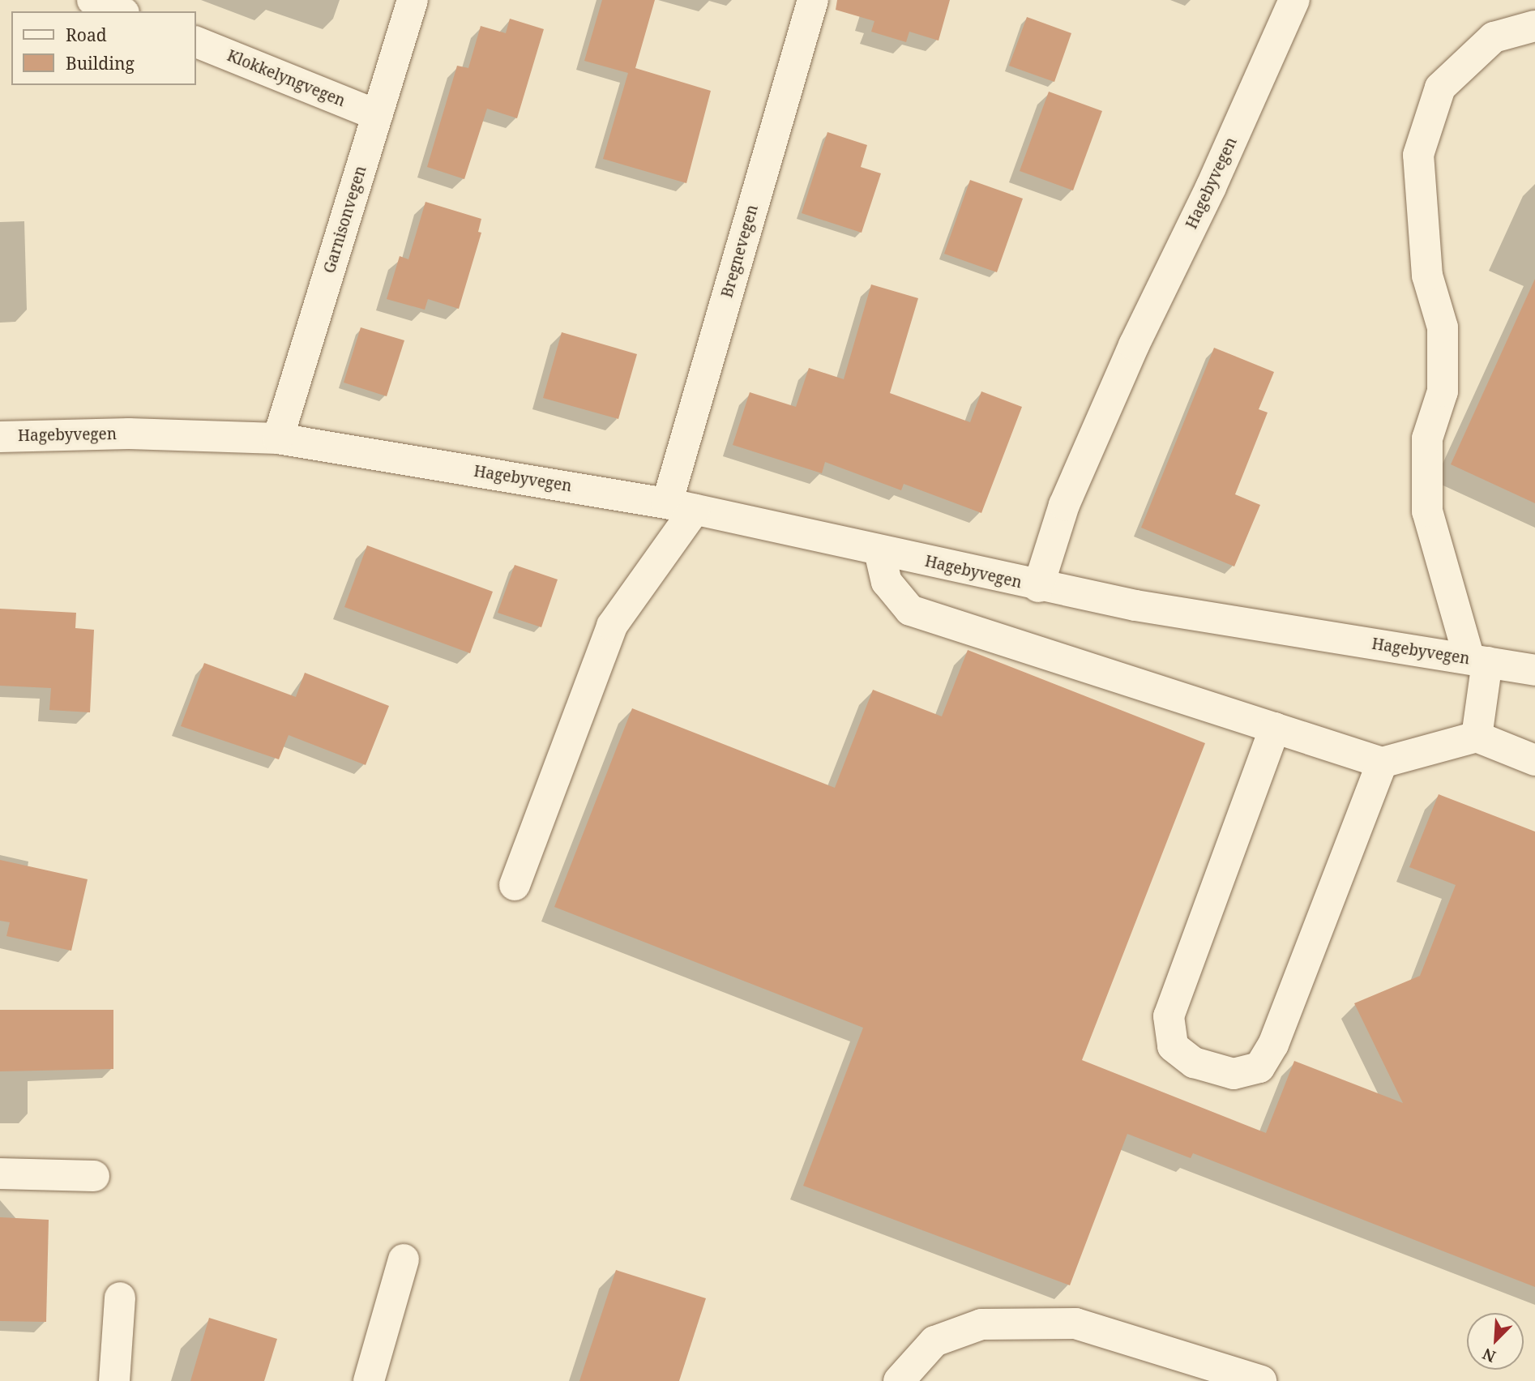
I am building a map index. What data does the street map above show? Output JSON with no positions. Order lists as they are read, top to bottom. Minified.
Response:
{"streets":{"street":["Klokkelyngvegen","Hagebyvegen","Garnisonvegen","Bregnevegen"]},"crossings":[["Klokkelyngvegen","Garnisonvegen"],["Hagebyvegen","Garnisonvegen"],["Hagebyvegen","Bregnevegen"]],"legend":["Road","Building"],"north":"bottom left"}
